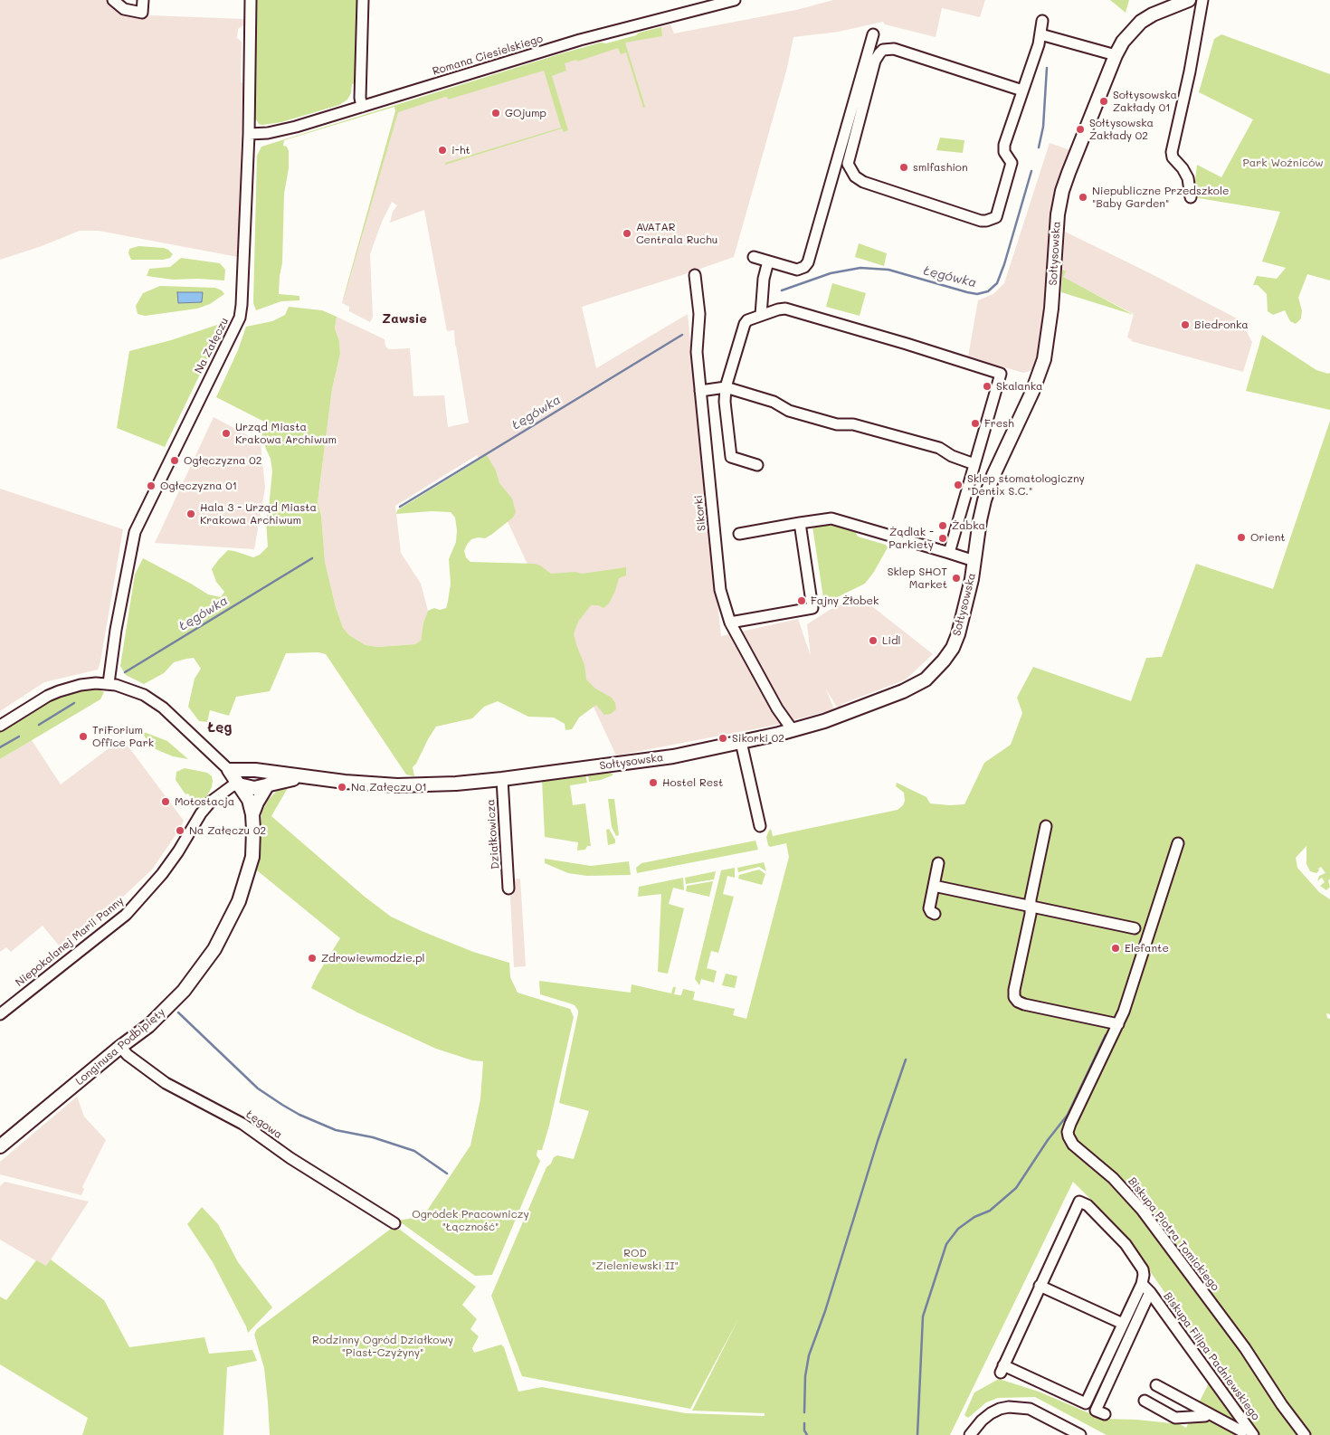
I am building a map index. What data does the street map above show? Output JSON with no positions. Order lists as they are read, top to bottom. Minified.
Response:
{"streets":{"street":["Romana Ciesielskiego","Sołtysowska","Na Załęczu","Sikorki","Działkowicza","Niepokalanej Marii Panny","Longinusa Podbipięty","Łęgowa","Biskupa Piotra Tomickiego","Biskupa Filipa Padniewskiego"]},"crossings":[["Romana Ciesielskiego","Na Załęczu"],["Sołtysowska","Sikorki"],["Sołtysowska","Działkowicza"],["Sołtysowska","Niepokalanej Marii Panny"],["Sołtysowska","Longinusa Podbipięty"],["Na Załęczu","Longinusa Podbipięty"],["Niepokalanej Marii Panny","Longinusa Podbipięty"],["Longinusa Podbipięty","Łęgowa"]],"districts":["Zawsie","Łęg"],"water":["Łęgówka"],"parks":["Park Woźniców","Ogródek Pracowniczy \"Łączność\"","ROD \"Zieleniewski II\"","Rodzinny Ogród Działkowy \"Piast-Czyżyny\""],"places":["Sołtysowska Zakłady 01","GOjump","Sołtysowska Zakłady 02","i-ht","smlfashion","Niepubliczne Przedszkole \"Baby Garden\"","AVATAR Centrala Ruchu","Biedronka","Skalanka","Fresh","Urząd Miasta Krakowa Archiwum","Ogłęczyzna 02","Sklep stomatologiczny \"Dentix S.C.\"","Ogłęczyzna 01","Hala 3 - Urząd Miasta Krakowa Archiwum","Żabka","Orient","Żądlak - Parkiety","Sklep SHOT Market","Fajny Żłobek","Lidl","TriForium Office Park","Sikorki 02","Hostel Rest","Na Załęczu 01","Motostacja","Na Załęczu 02","Elefante","Zdrowiewmodzie.pl"]}
